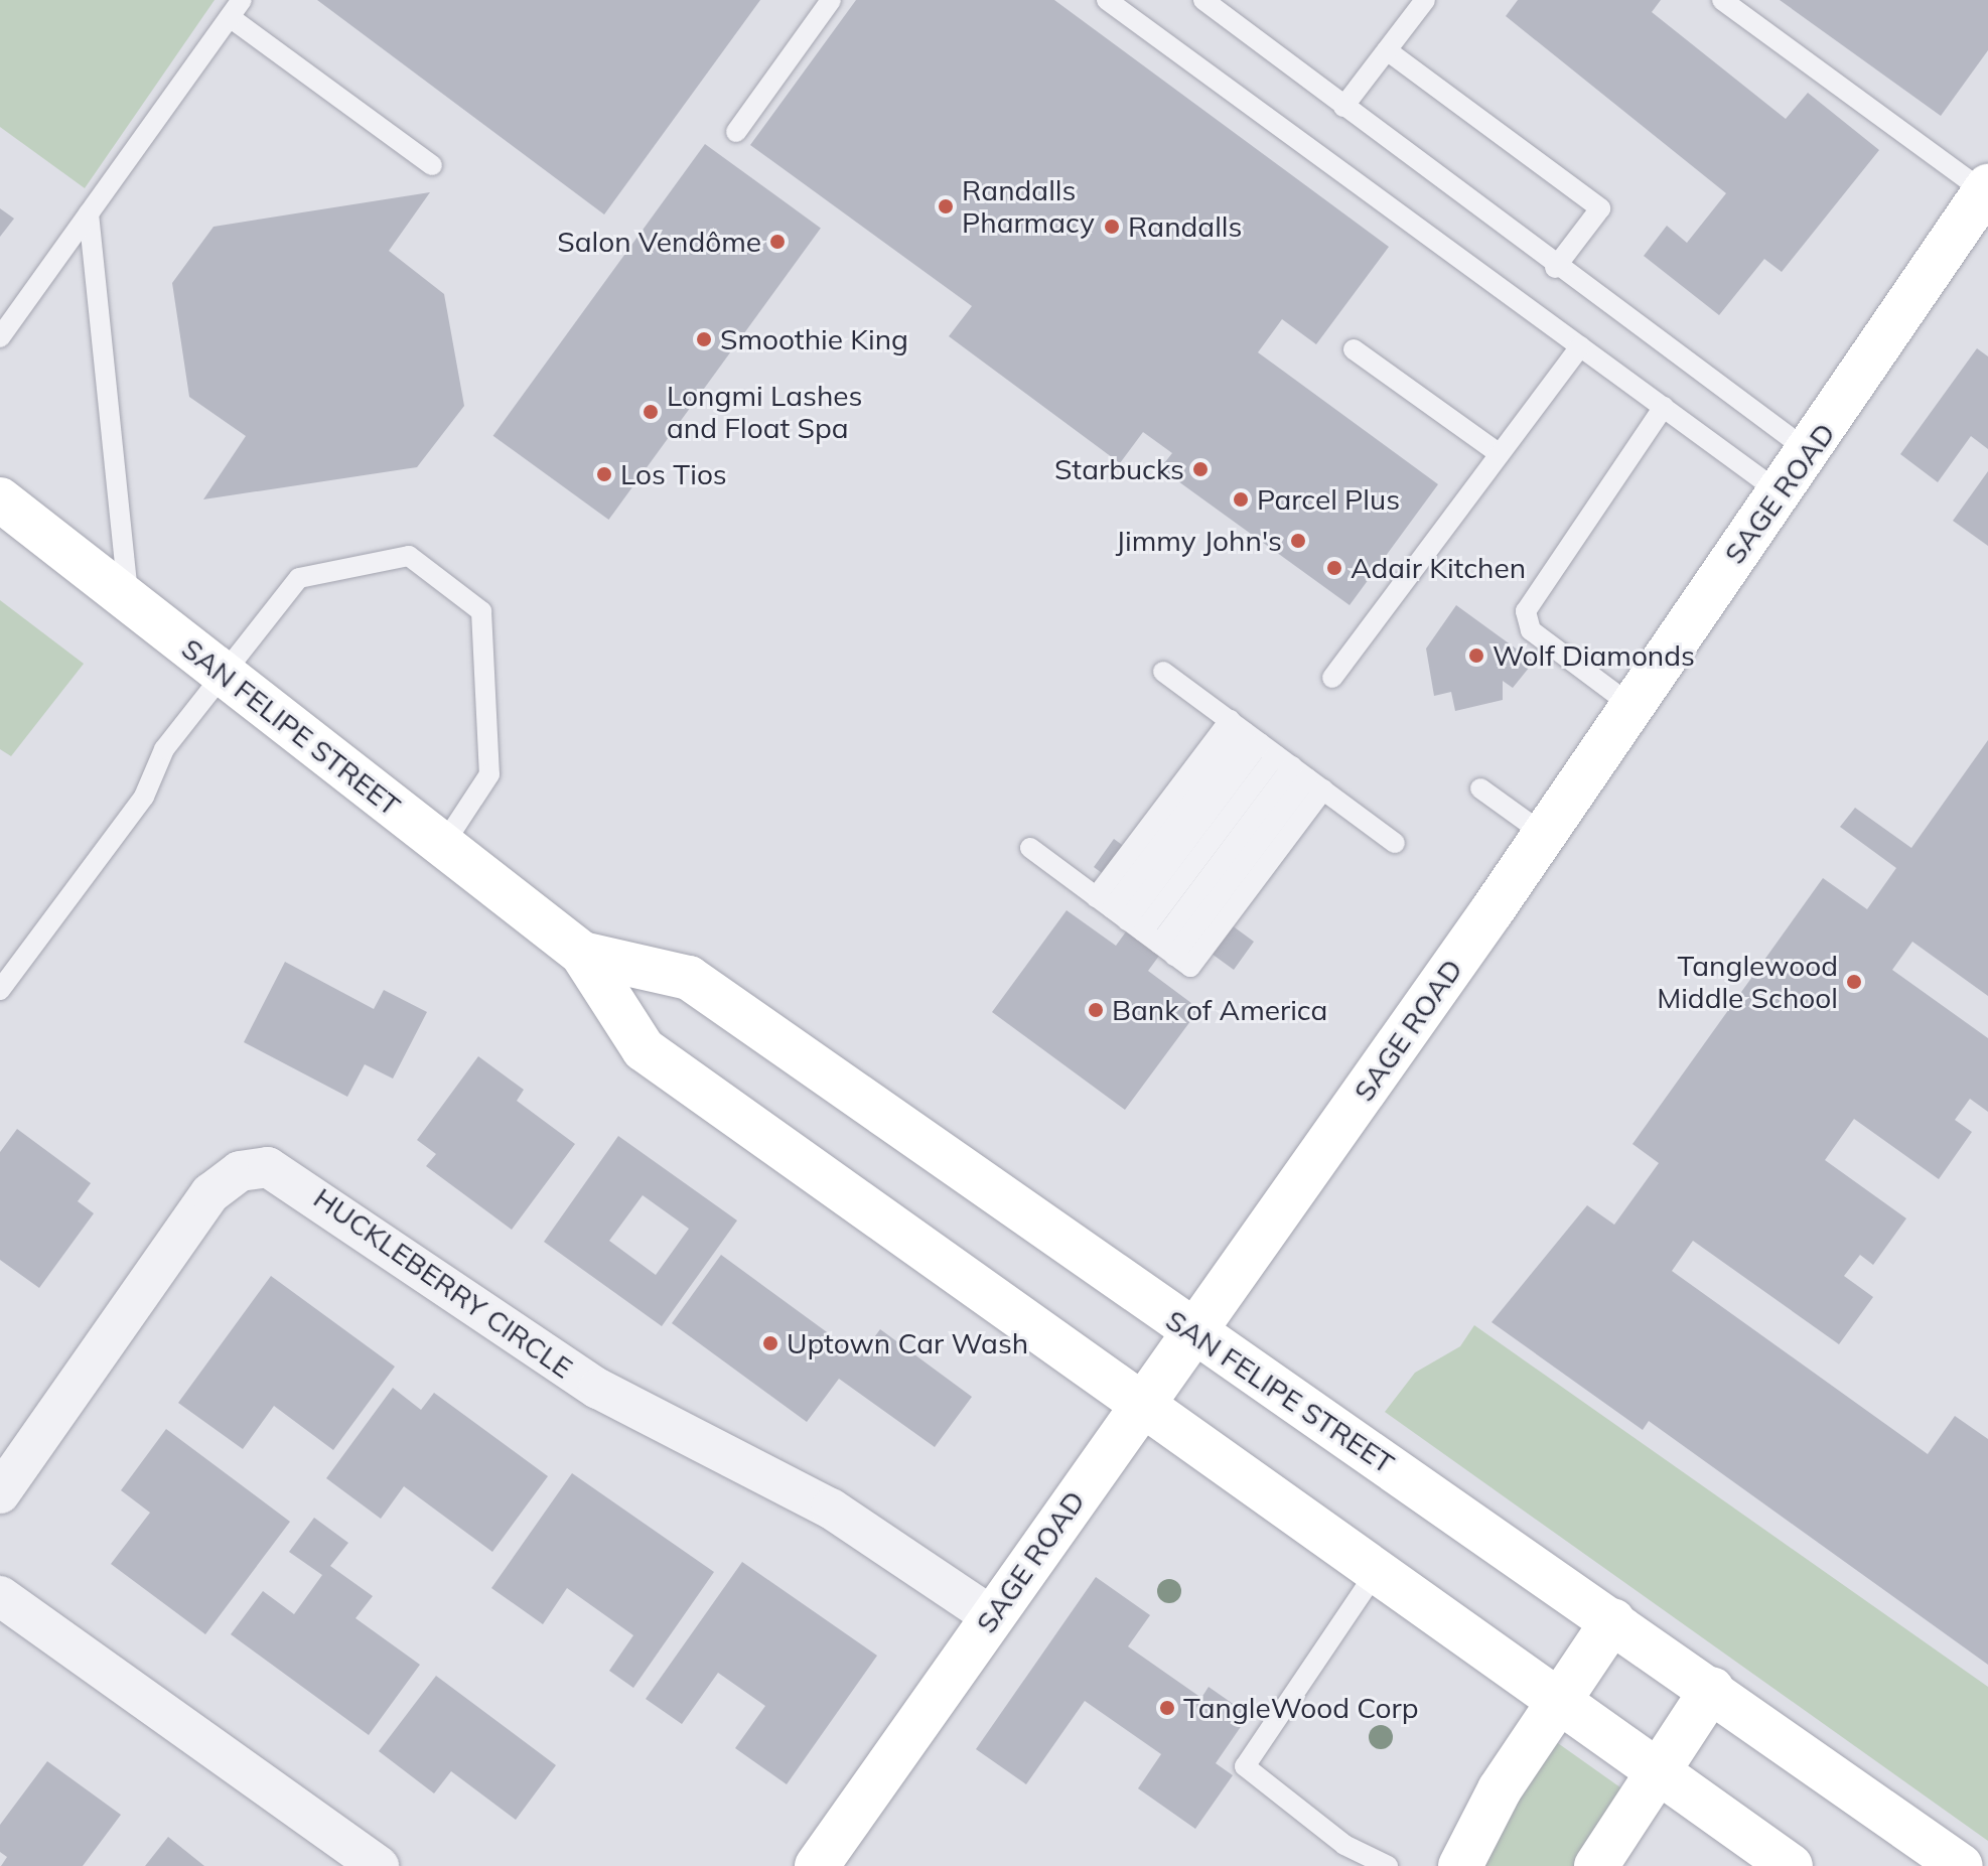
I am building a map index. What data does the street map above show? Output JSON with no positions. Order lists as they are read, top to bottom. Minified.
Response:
{"streets":{"main road":["SAGE ROAD","SAN FELIPE STREET"],"street":["HUCKLEBERRY CIRCLE"]},"crossings":[["SAGE ROAD","SAN FELIPE STREET"],["SAGE ROAD","HUCKLEBERRY CIRCLE"]],"places":["Randalls Pharmacy","Randalls","Salon Vendôme","Smoothie King","Longmi Lashes and Float Spa","Starbucks","Los Tios","Parcel Plus","Jimmy John's","Adair Kitchen","Wolf Diamonds","Tanglewood Middle School","Bank of America","Uptown Car Wash","TangleWood Corp"]}
